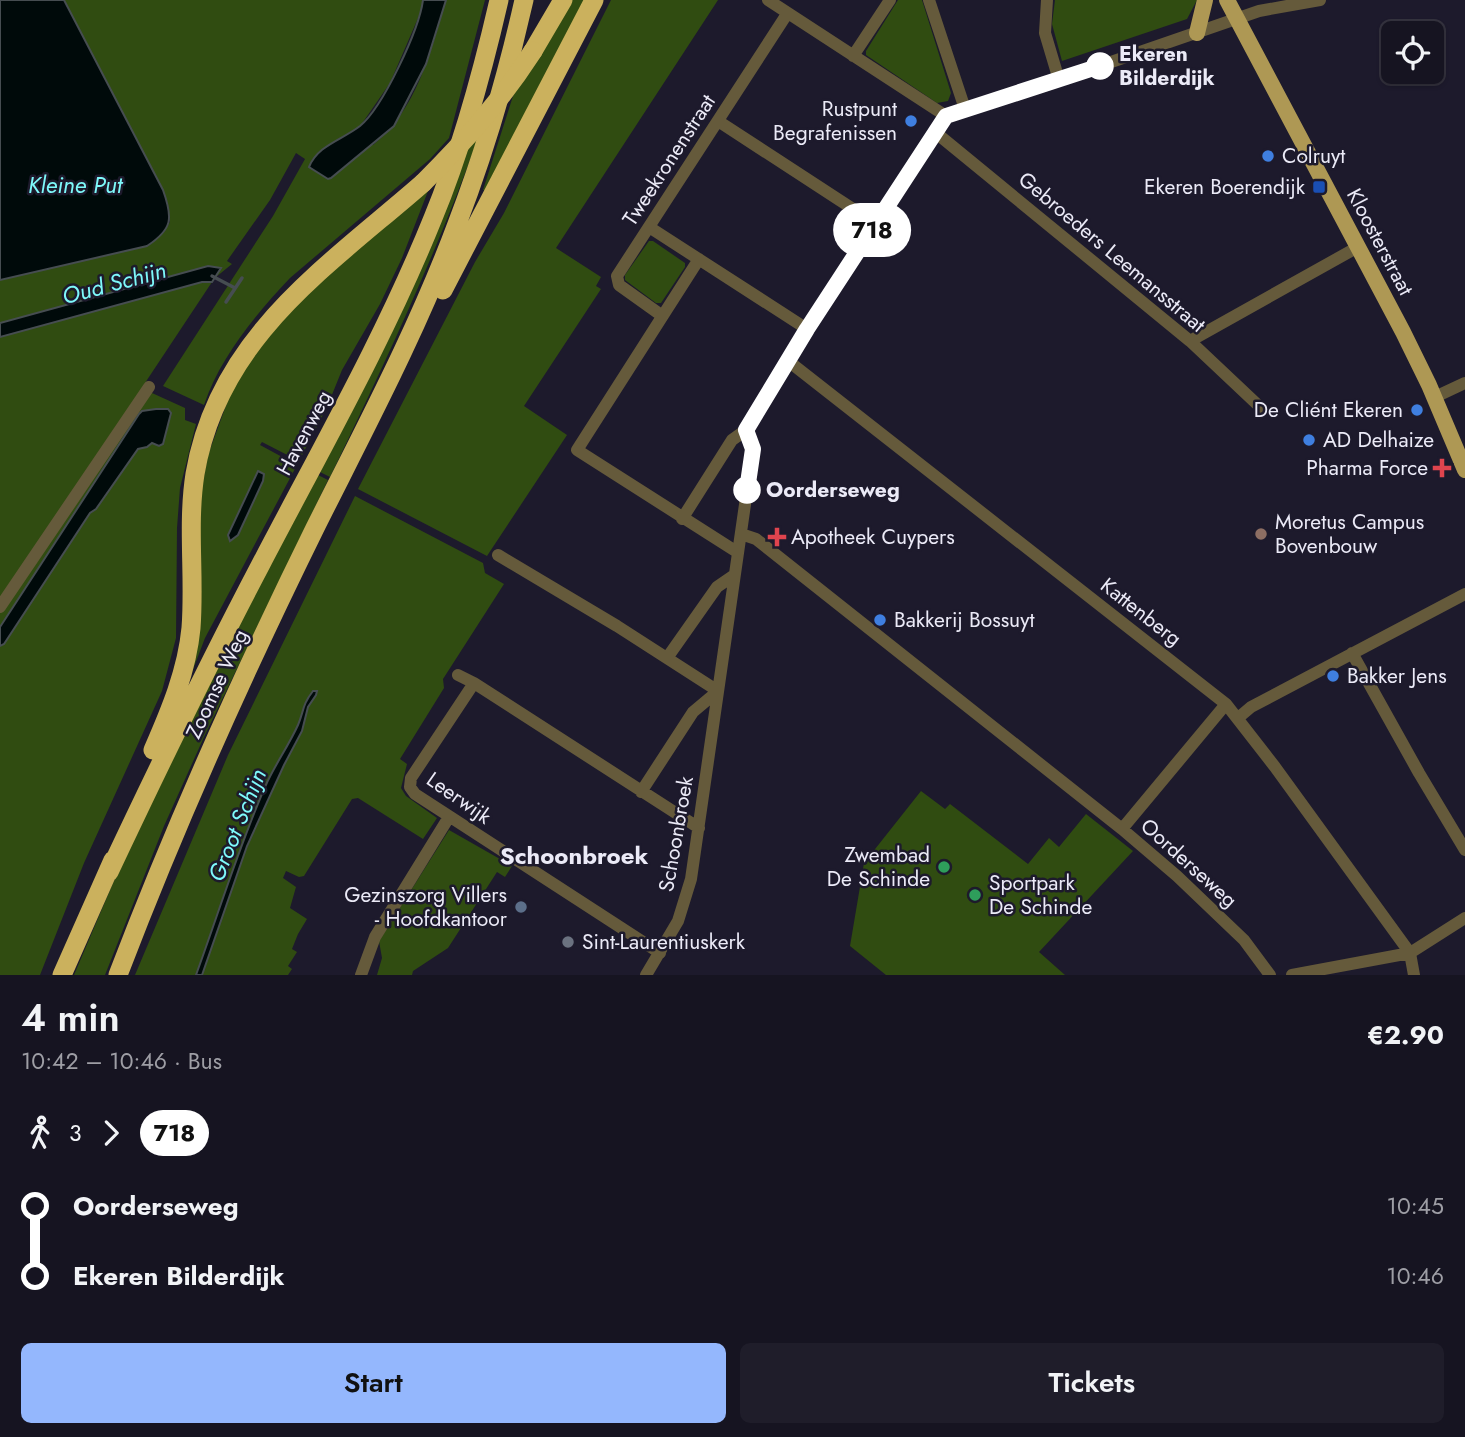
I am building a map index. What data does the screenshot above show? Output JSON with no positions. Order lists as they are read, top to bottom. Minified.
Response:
{"streets":{"highway":["Havenweg","Zoomse Weg"],"main road":["Kloosterstraat"],"street":["Tweekronenstraat","Gebroeders Leemansstraat","Kattenberg","Leerwijk","Schoonbroek","Oorderseweg"]},"crossings":[["Leerwijk","Schoonbroek"],["Schoonbroek","Oorderseweg"]],"districts":["Schoonbroek"],"water":["Kleine Put","Oud Schijn","Groot Schijn"],"places":{"other":["Ekeren Bilderdijk","Rustpunt Begrafenissen","Colruyt","De Cliént Ekeren","AD Delhaize","Oorderseweg","Moretus Campus Bovenbouw","Bakkerij Bossuyt","Bakker Jens","Zwembad De Schinde","Sportpark De Schinde","Gezinszorg Villers - Hoofdkantoor","Sint-Laurentiuskerk"],"transit":["Ekeren Boerendijk"],"health":["Pharma Force","Apotheek Cuypers"]},"lines":["bus line 718"],"page":{"on_map":"718","heading":["4 min","10:42 – 10:46 · Bus","€2.90"],"legs":["3","718"],"list":[{"name":"Oorderseweg","value":"10:45"},{"name":"Ekeren Bilderdijk","value":"10:46"}],"buttons":["Start","Tickets"]}}
